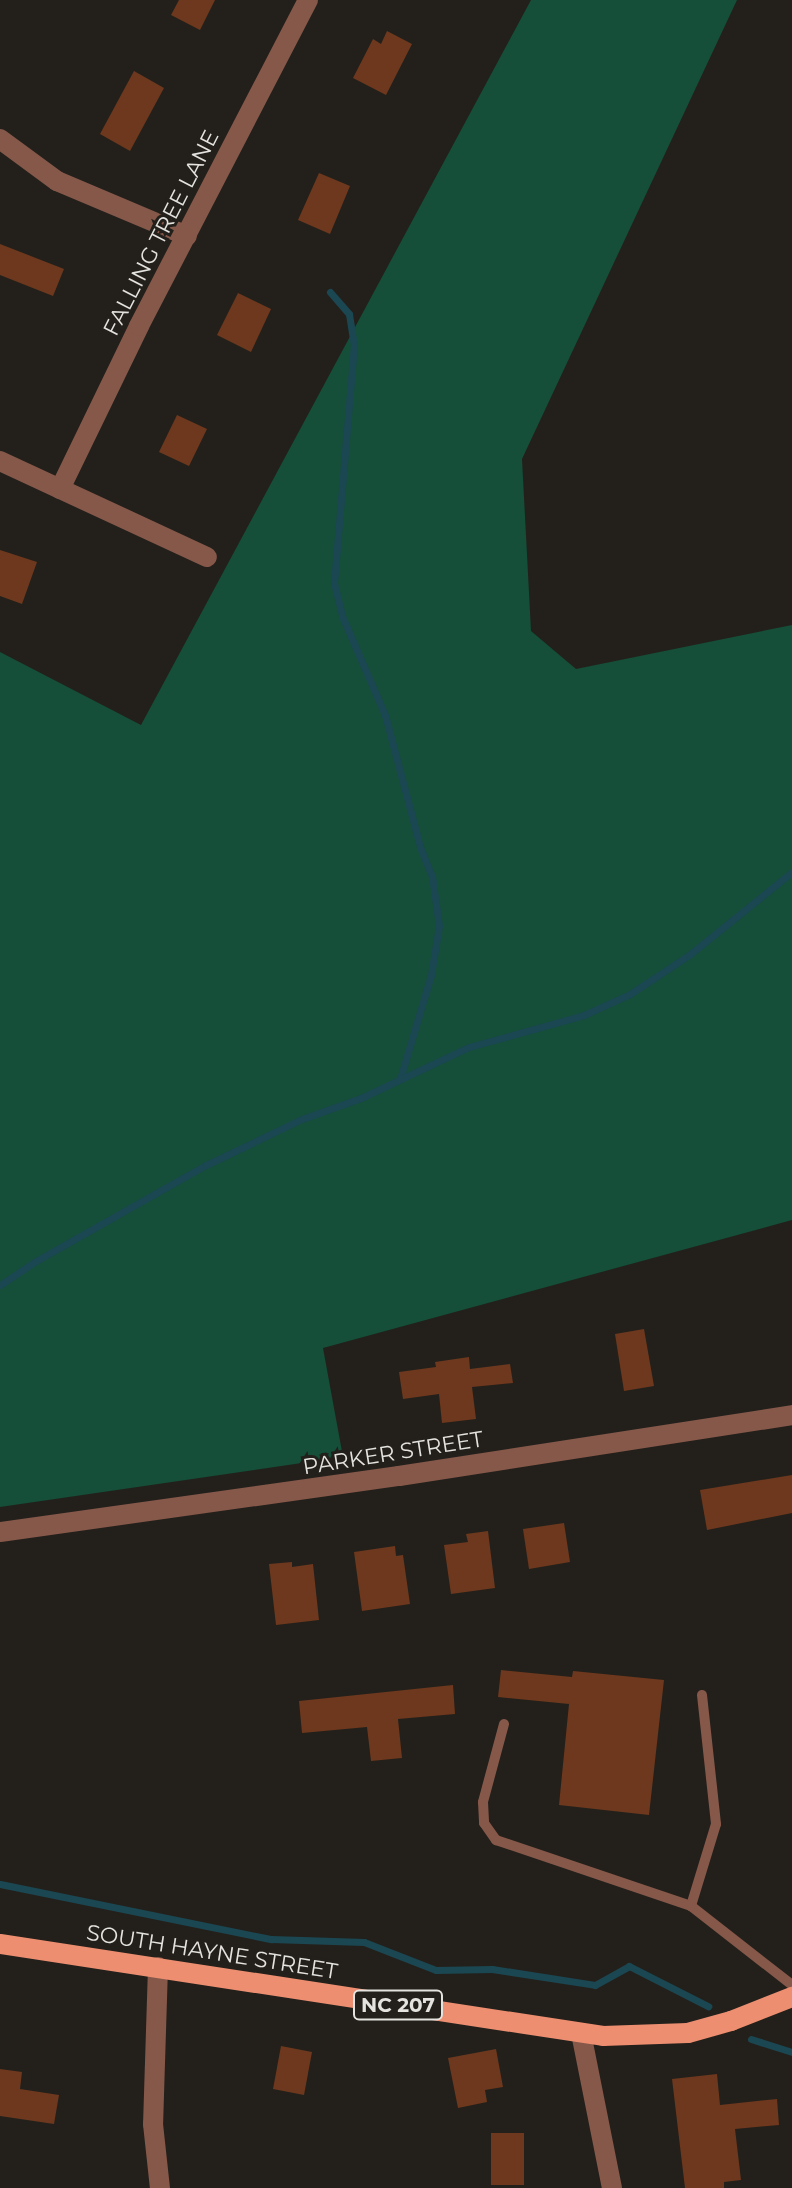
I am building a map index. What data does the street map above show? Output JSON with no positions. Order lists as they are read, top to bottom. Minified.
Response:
{"streets":{"main road":["SOUTH HAYNE STREET","NC 207"],"street":["FALLING TREE LANE","PARKER STREET"]}}
